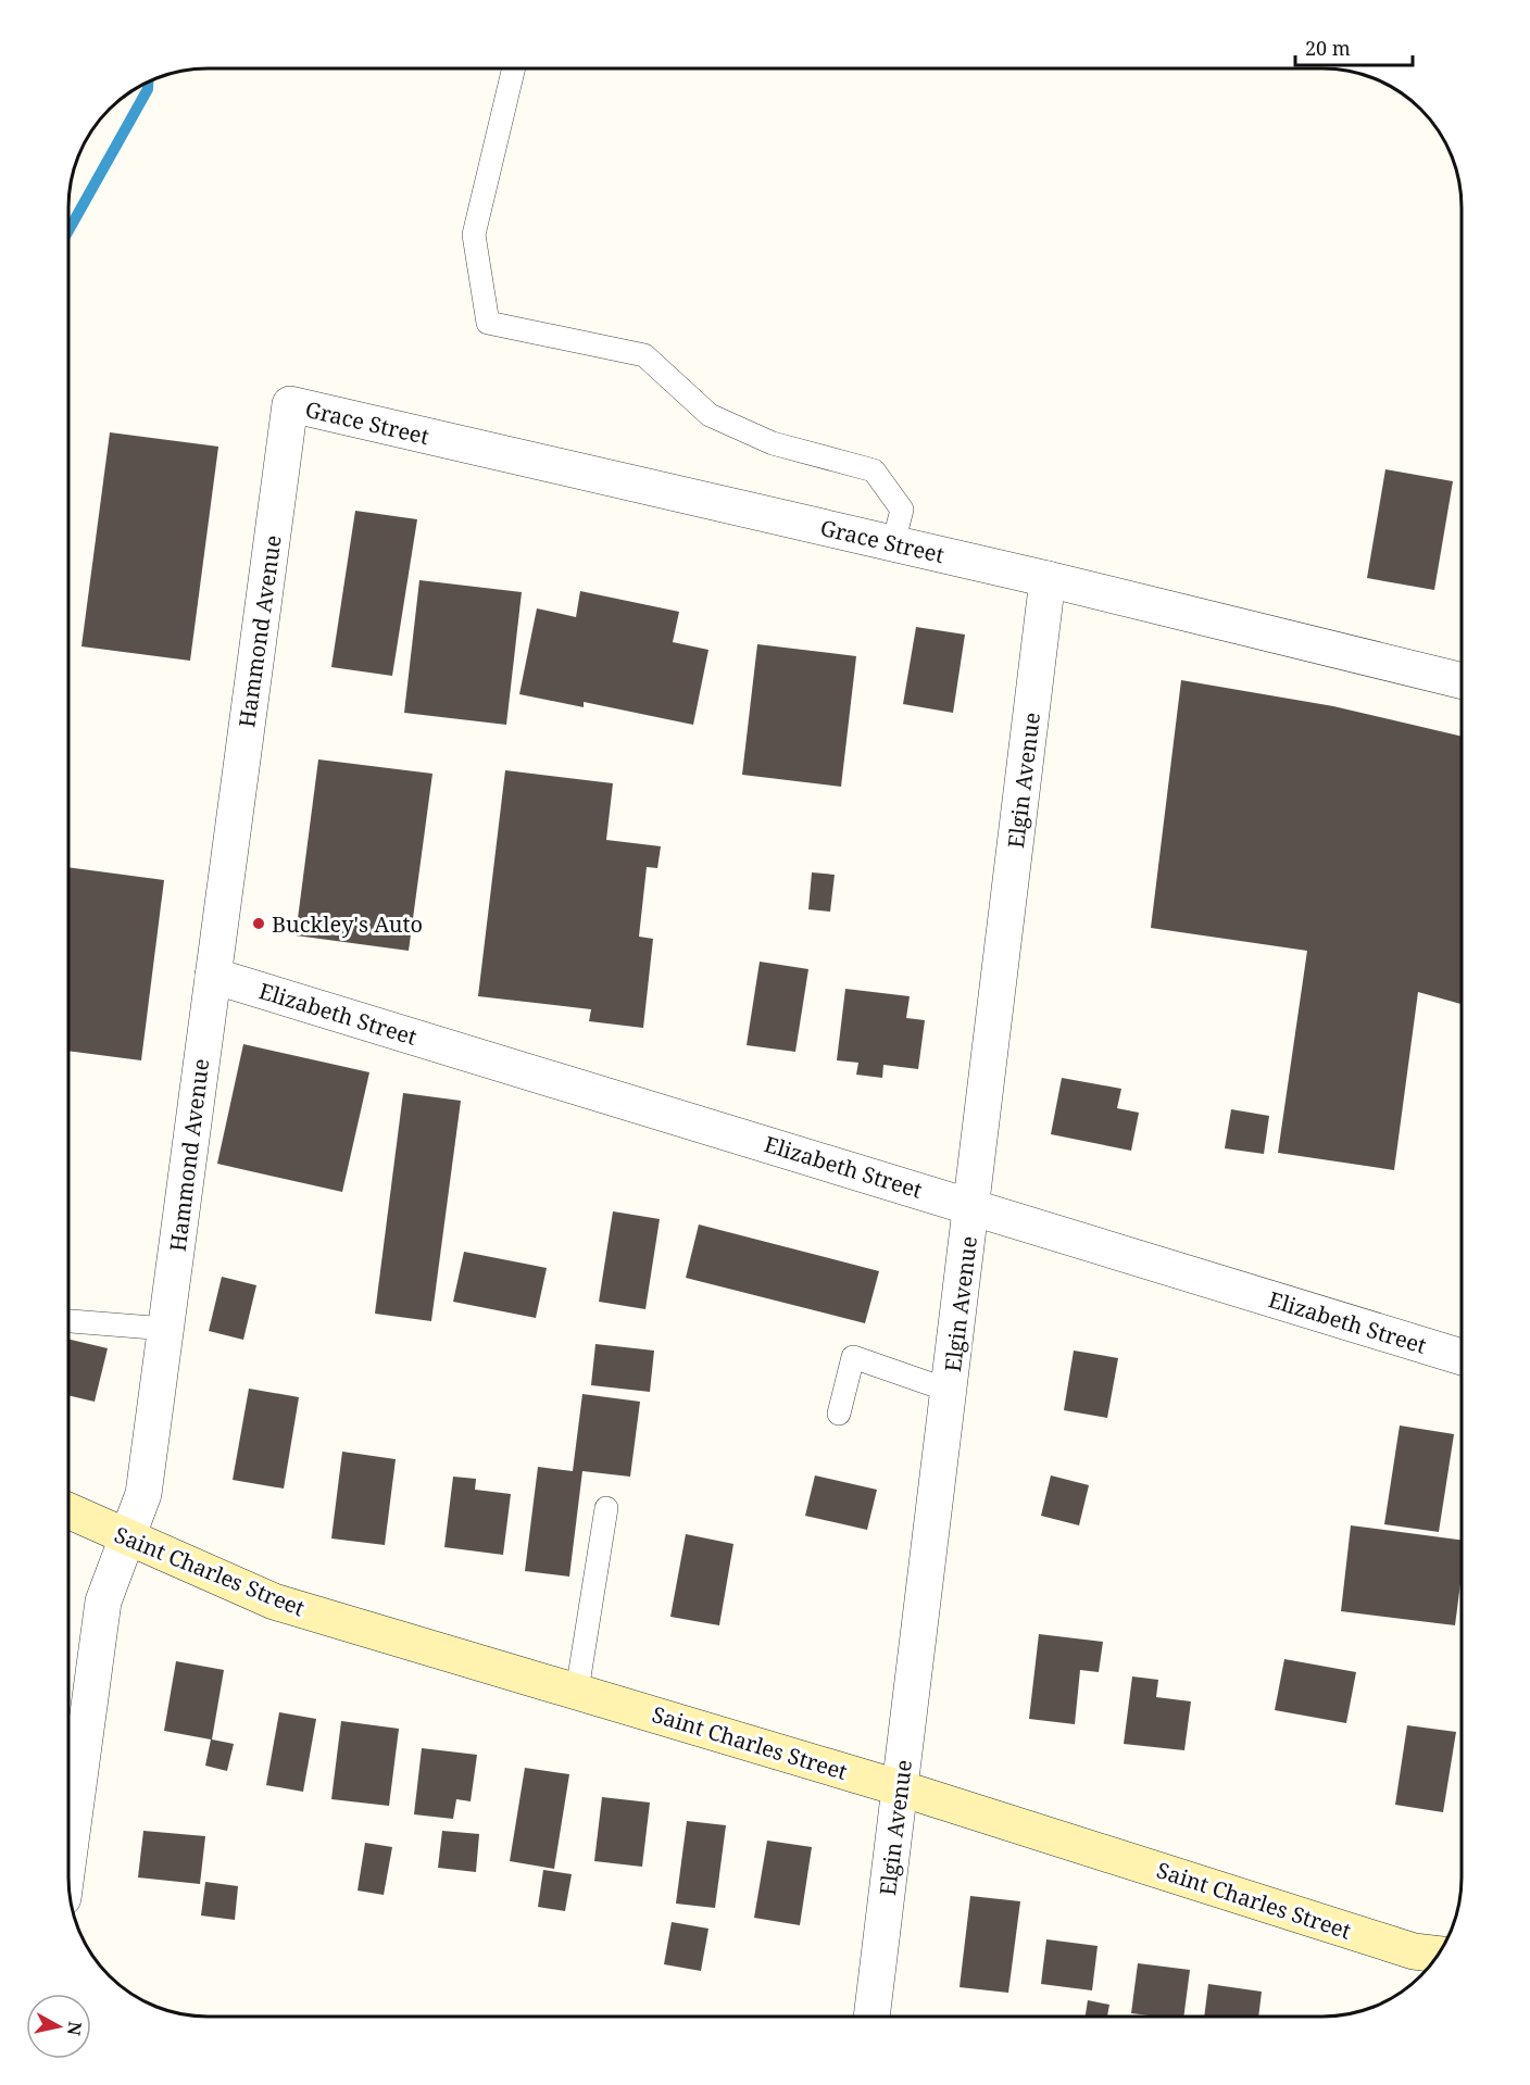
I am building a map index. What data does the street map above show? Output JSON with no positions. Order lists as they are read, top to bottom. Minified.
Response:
{"streets":{"main road":["Saint Charles Street"],"street":["Grace Street","Hammond Avenue","Elgin Avenue","Elizabeth Street"]},"crossings":[["Grace Street","Hammond Avenue"],["Grace Street","Elgin Avenue"],["Hammond Avenue","Elizabeth Street"],["Hammond Avenue","Saint Charles Street"],["Elgin Avenue","Elizabeth Street"],["Elgin Avenue","Saint Charles Street"]],"places":["Buckley's Auto"],"scale_bar":"20 m","north":"right"}
